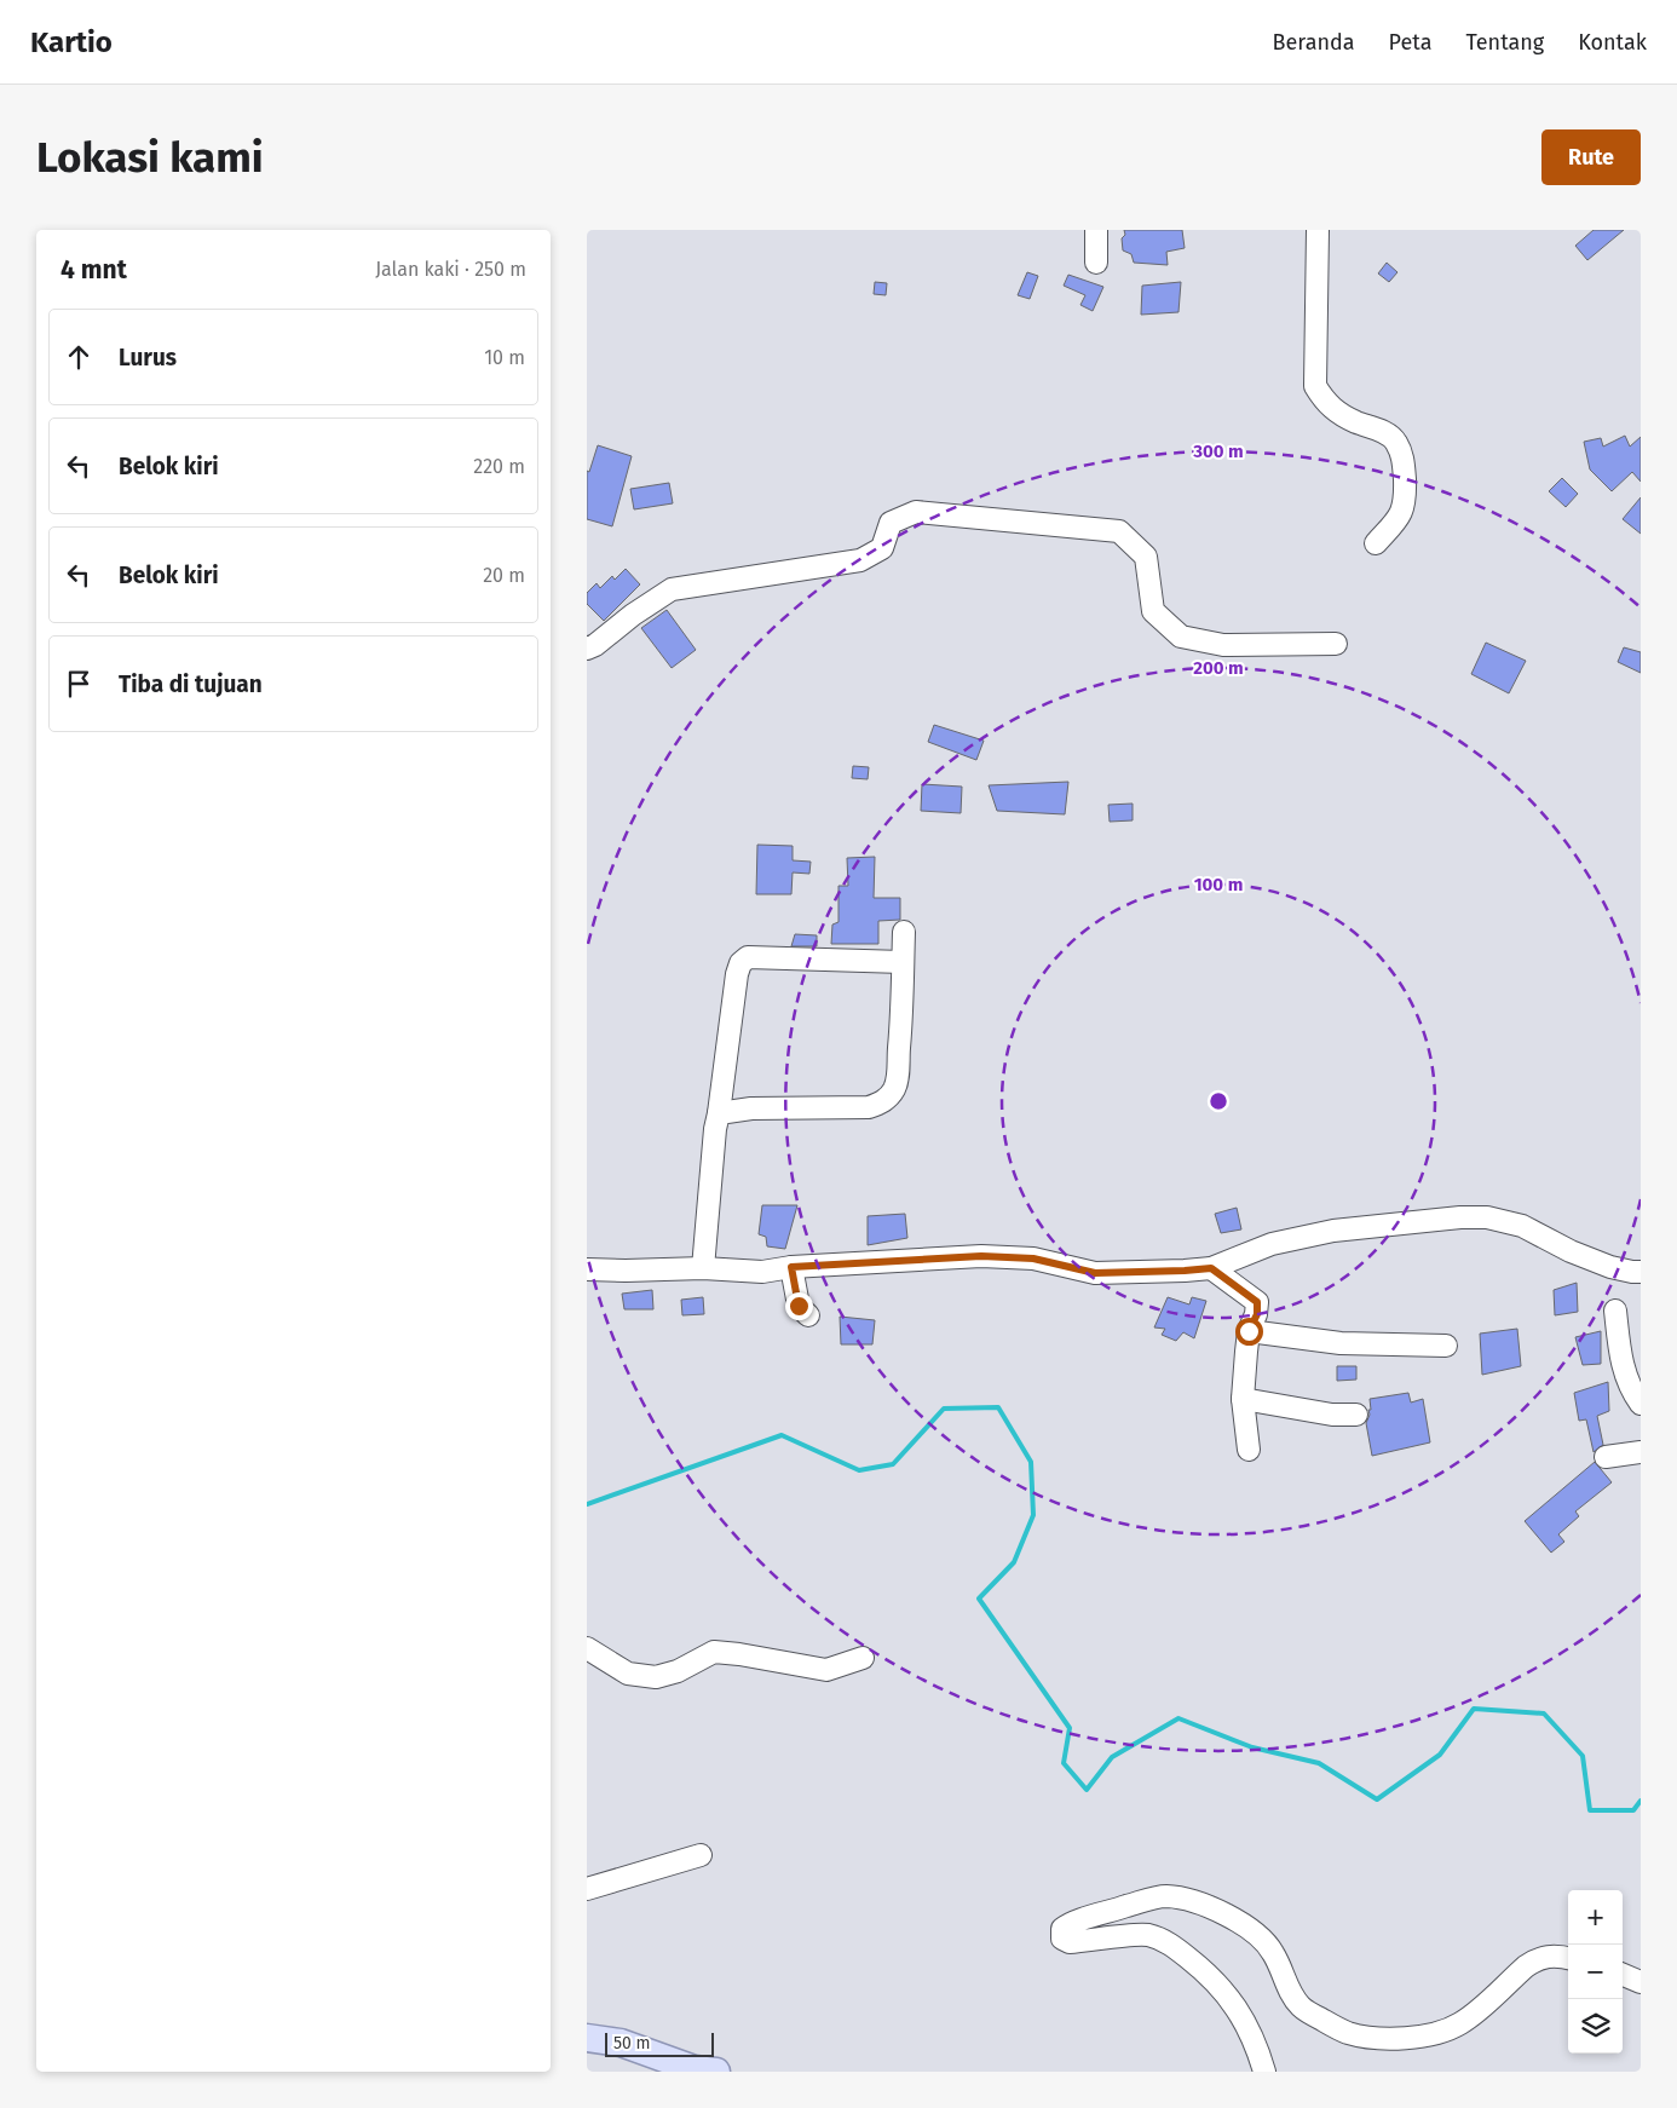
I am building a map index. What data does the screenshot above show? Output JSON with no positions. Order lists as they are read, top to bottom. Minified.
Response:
{"scale_bar":"50 m","page":{"header":"Kartio","nav":["Beranda","Peta","Tentang","Kontak"],"buttons":"Rute","title":"Lokasi kami","heading":["4 mnt","Jalan kaki · 250 m"],"list":[["Lurus","10 m"],["Belok kiri","220 m"],["Belok kiri","20 m"],"Tiba di tujuan"],"map_buttons":["+","−"],"scale":"50 m"},"rings":["300 m","200 m","100 m"]}
